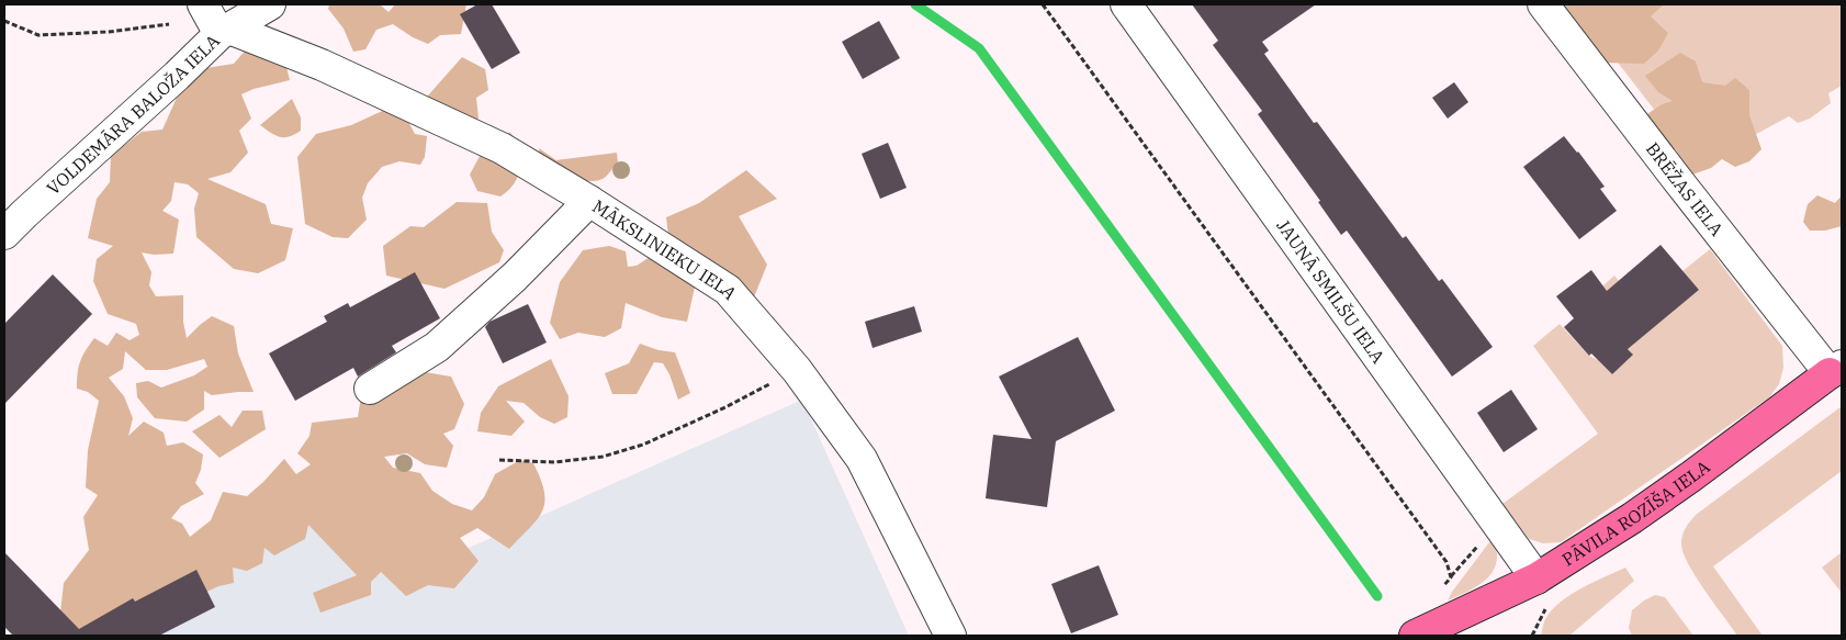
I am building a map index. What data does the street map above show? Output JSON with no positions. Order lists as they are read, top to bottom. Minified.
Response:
{"streets":{"main road":["PĀVILA ROZĪŠA IELA"],"street":["VOLDEMĀRA BALOŽA IELA","BRĒŽAS IELA","MĀKSLINIEKU IELA","JAUNĀ SMILŠU IELA"]},"crossings":[["VOLDEMĀRA BALOŽA IELA","MĀKSLINIEKU IELA"],["BRĒŽAS IELA","PĀVILA ROZĪŠA IELA"],["JAUNĀ SMILŠU IELA","PĀVILA ROZĪŠA IELA"]]}
